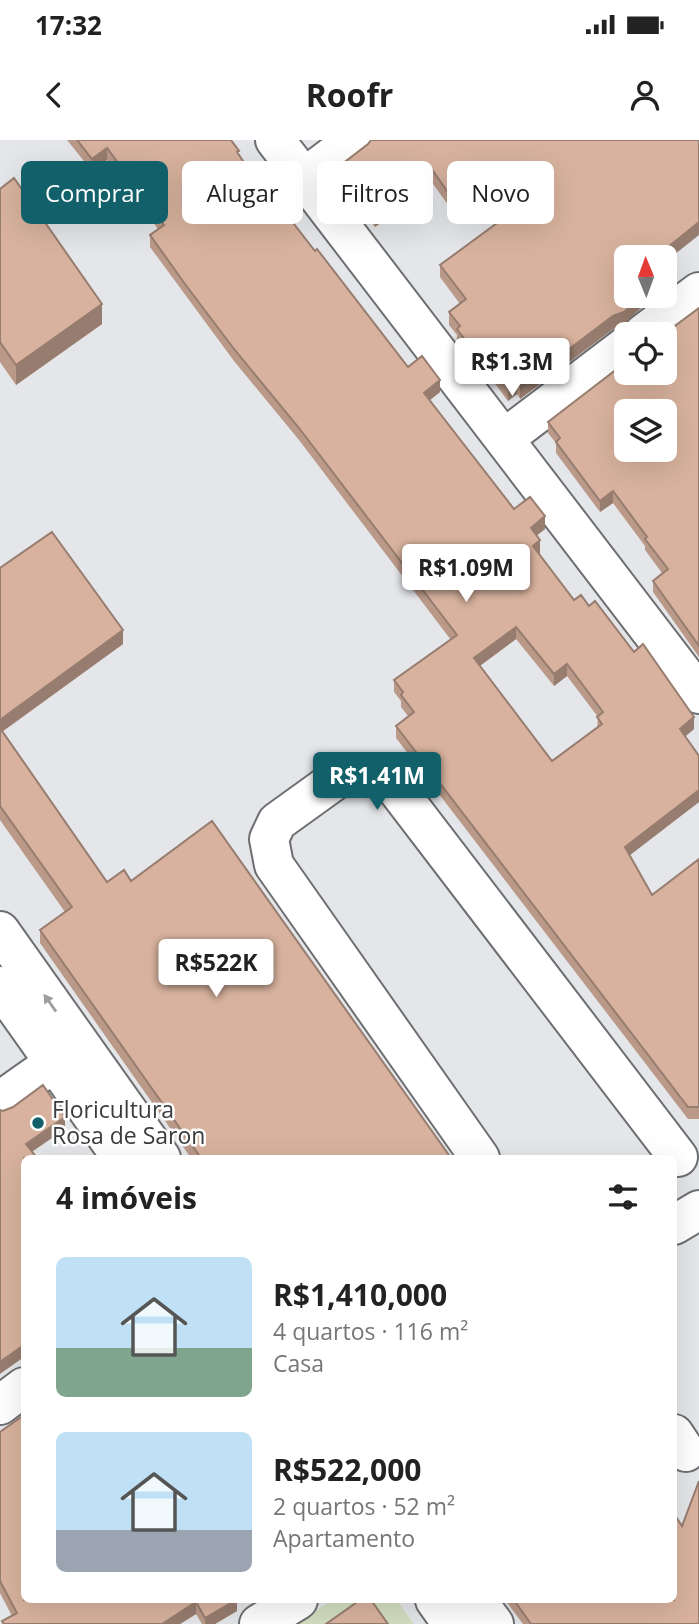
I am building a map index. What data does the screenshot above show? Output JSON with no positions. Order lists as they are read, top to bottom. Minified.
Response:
{"places":["Floricultura Rosa de Saron"],"north":"top","page":{"status":"17:32","header":"Roofr","chip":["Comprar","Alugar","Filtros","Novo"],"price":["R$1.3M","R$1.09M","R$1.41M","R$522K"],"heading":"4 imóveis","list":[{"name":"R$1,410,000","note":"4 quartos · 116 m² · Casa"},{"name":"R$522,000","note":"2 quartos · 52 m² · Apartamento"}]}}
